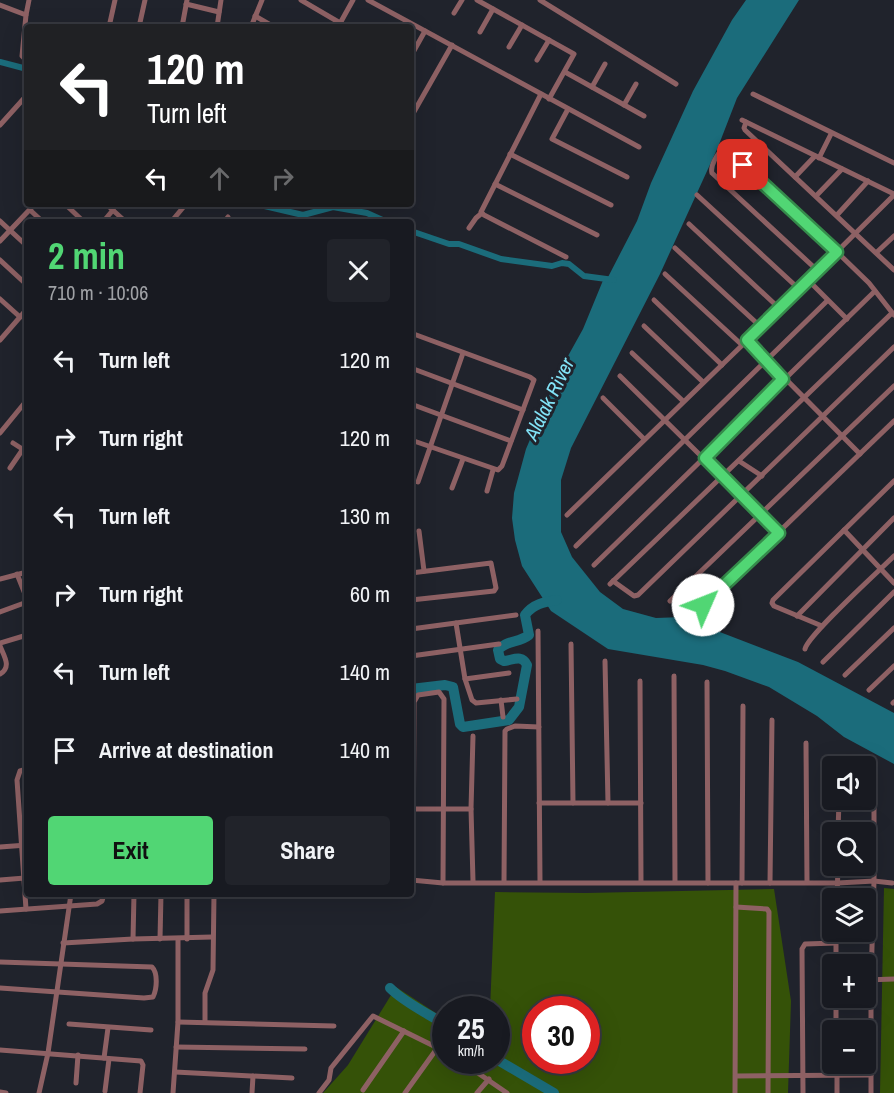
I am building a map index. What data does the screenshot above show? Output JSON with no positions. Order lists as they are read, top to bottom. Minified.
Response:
{"water":["Alalak River"],"page":{"turn":["120 m","Turn left"],"heading":["2 min","710 m · 10:06"],"list":[{"name":"Turn left","value":"120 m"},{"name":"Turn right","value":"120 m"},{"name":"Turn left","value":"130 m"},{"name":"Turn right","value":"60 m"},{"name":"Turn left","value":"140 m"},{"name":"Arrive at destination","value":"140 m"}],"map_buttons":["+","−"],"buttons":["Exit","Share"],"speed":"25 km/h","limit":"30"}}
